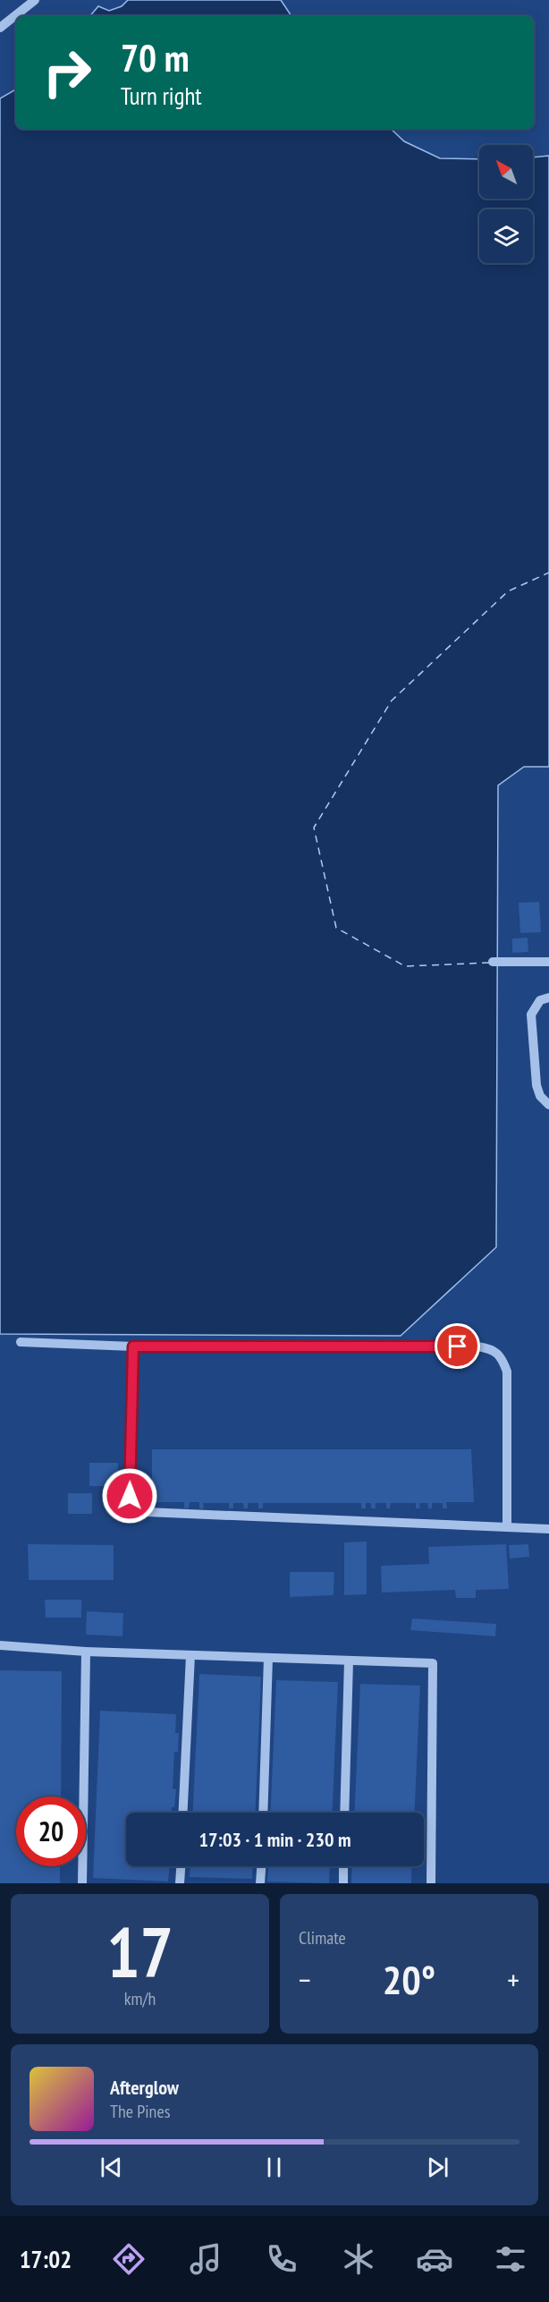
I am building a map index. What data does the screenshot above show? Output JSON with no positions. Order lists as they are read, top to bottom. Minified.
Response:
{"north":"top left","page":{"turn":["70 m","Turn right"],"limit":"20","trip":"17:03 · 1 min · 230 m","tile":[["17","km/h"],"Climate"],"heat":["−","20°","+"],"song":["Afterglow","The Pines"],"tabs":"17:02"}}
